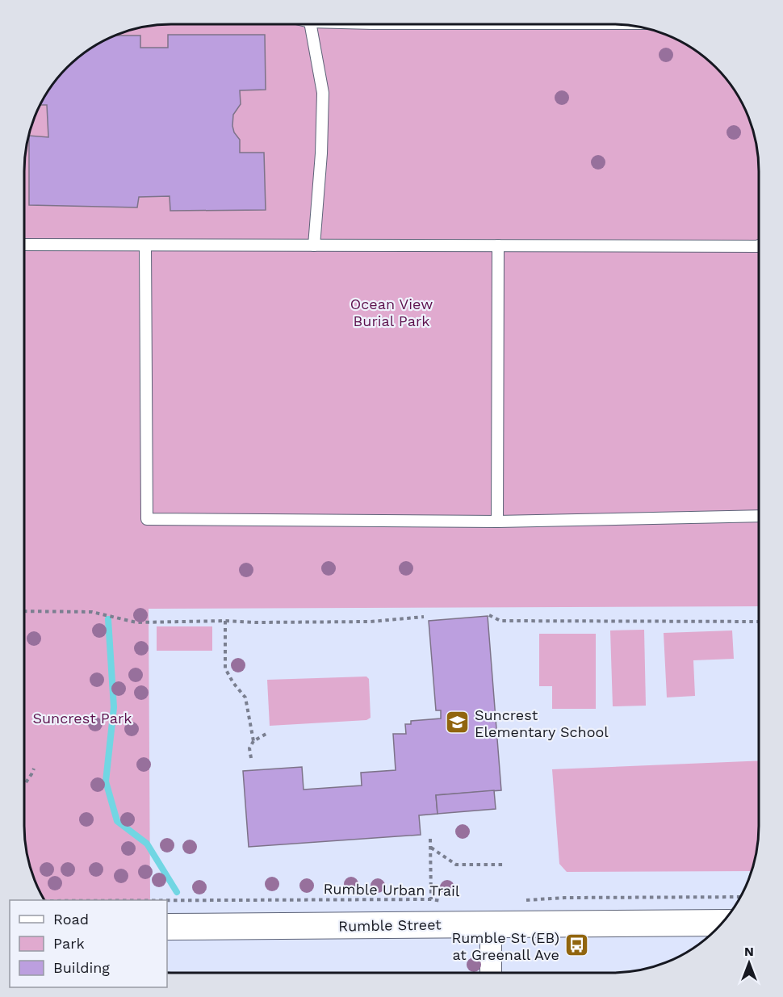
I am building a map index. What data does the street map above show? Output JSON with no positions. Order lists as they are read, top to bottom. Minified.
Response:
{"streets":{"street":["Rumble Street"],"path":["Rumble Urban Trail"]},"parks":["Ocean View Burial Park","Suncrest Park"],"places":{"school or university":["Suncrest Elementary School"],"bus stop":["Rumble St (EB) at Greenall Ave"]},"legend":["Road","Park","Building"],"north":"top"}
